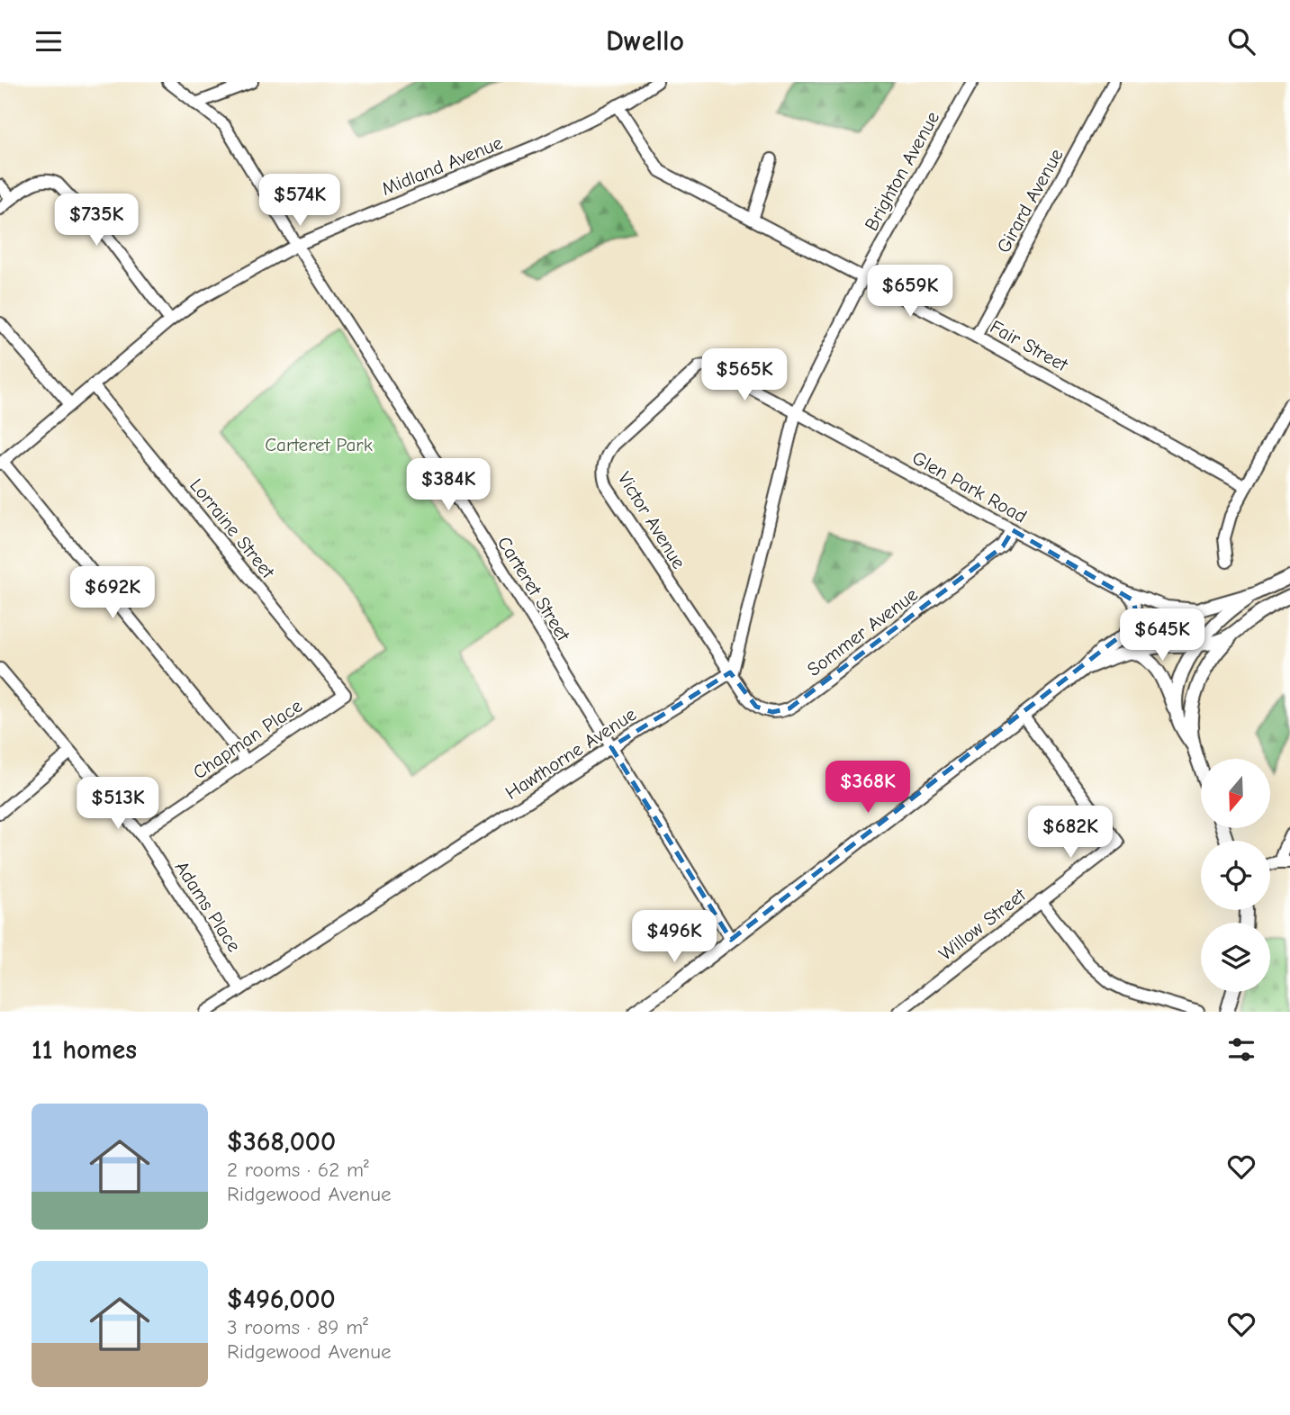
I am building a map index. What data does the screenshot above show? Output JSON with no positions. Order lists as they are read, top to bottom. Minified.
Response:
{"streets":{"street":["Midland Avenue","Brighton Avenue","Girard Avenue","Fair Street","Glen Park Road","Victor Avenue","Lorraine Street","Carteret Street","Sommer Avenue","Chapman Place","Hawthorne Avenue","Adams Place","Willow Street"]},"crossings":[["Midland Avenue","Fair Street"],["Midland Avenue","Lorraine Street"],["Midland Avenue","Carteret Street"],["Brighton Avenue","Fair Street"],["Brighton Avenue","Glen Park Road"],["Brighton Avenue","Victor Avenue"],["Girard Avenue","Fair Street"],["Glen Park Road","Victor Avenue"],["Glen Park Road","Sommer Avenue"],["Victor Avenue","Sommer Avenue"],["Victor Avenue","Hawthorne Avenue"],["Lorraine Street","Chapman Place"],["Carteret Street","Hawthorne Avenue"],["Sommer Avenue","Hawthorne Avenue"],["Chapman Place","Adams Place"],["Hawthorne Avenue","Adams Place"]],"parks":["Carteret Park"],"north":"bottom","page":{"header":"Dwello","price":["$574K","$735K","$659K","$565K","$384K","$692K","$645K","$368K","$513K","$682K","$496K"],"heading":"11 homes","list":[{"name":"$368,000","note":"2 rooms · 62 m² · Ridgewood Avenue"},{"name":"$496,000","note":"3 rooms · 89 m² · Ridgewood Avenue"}]}}
